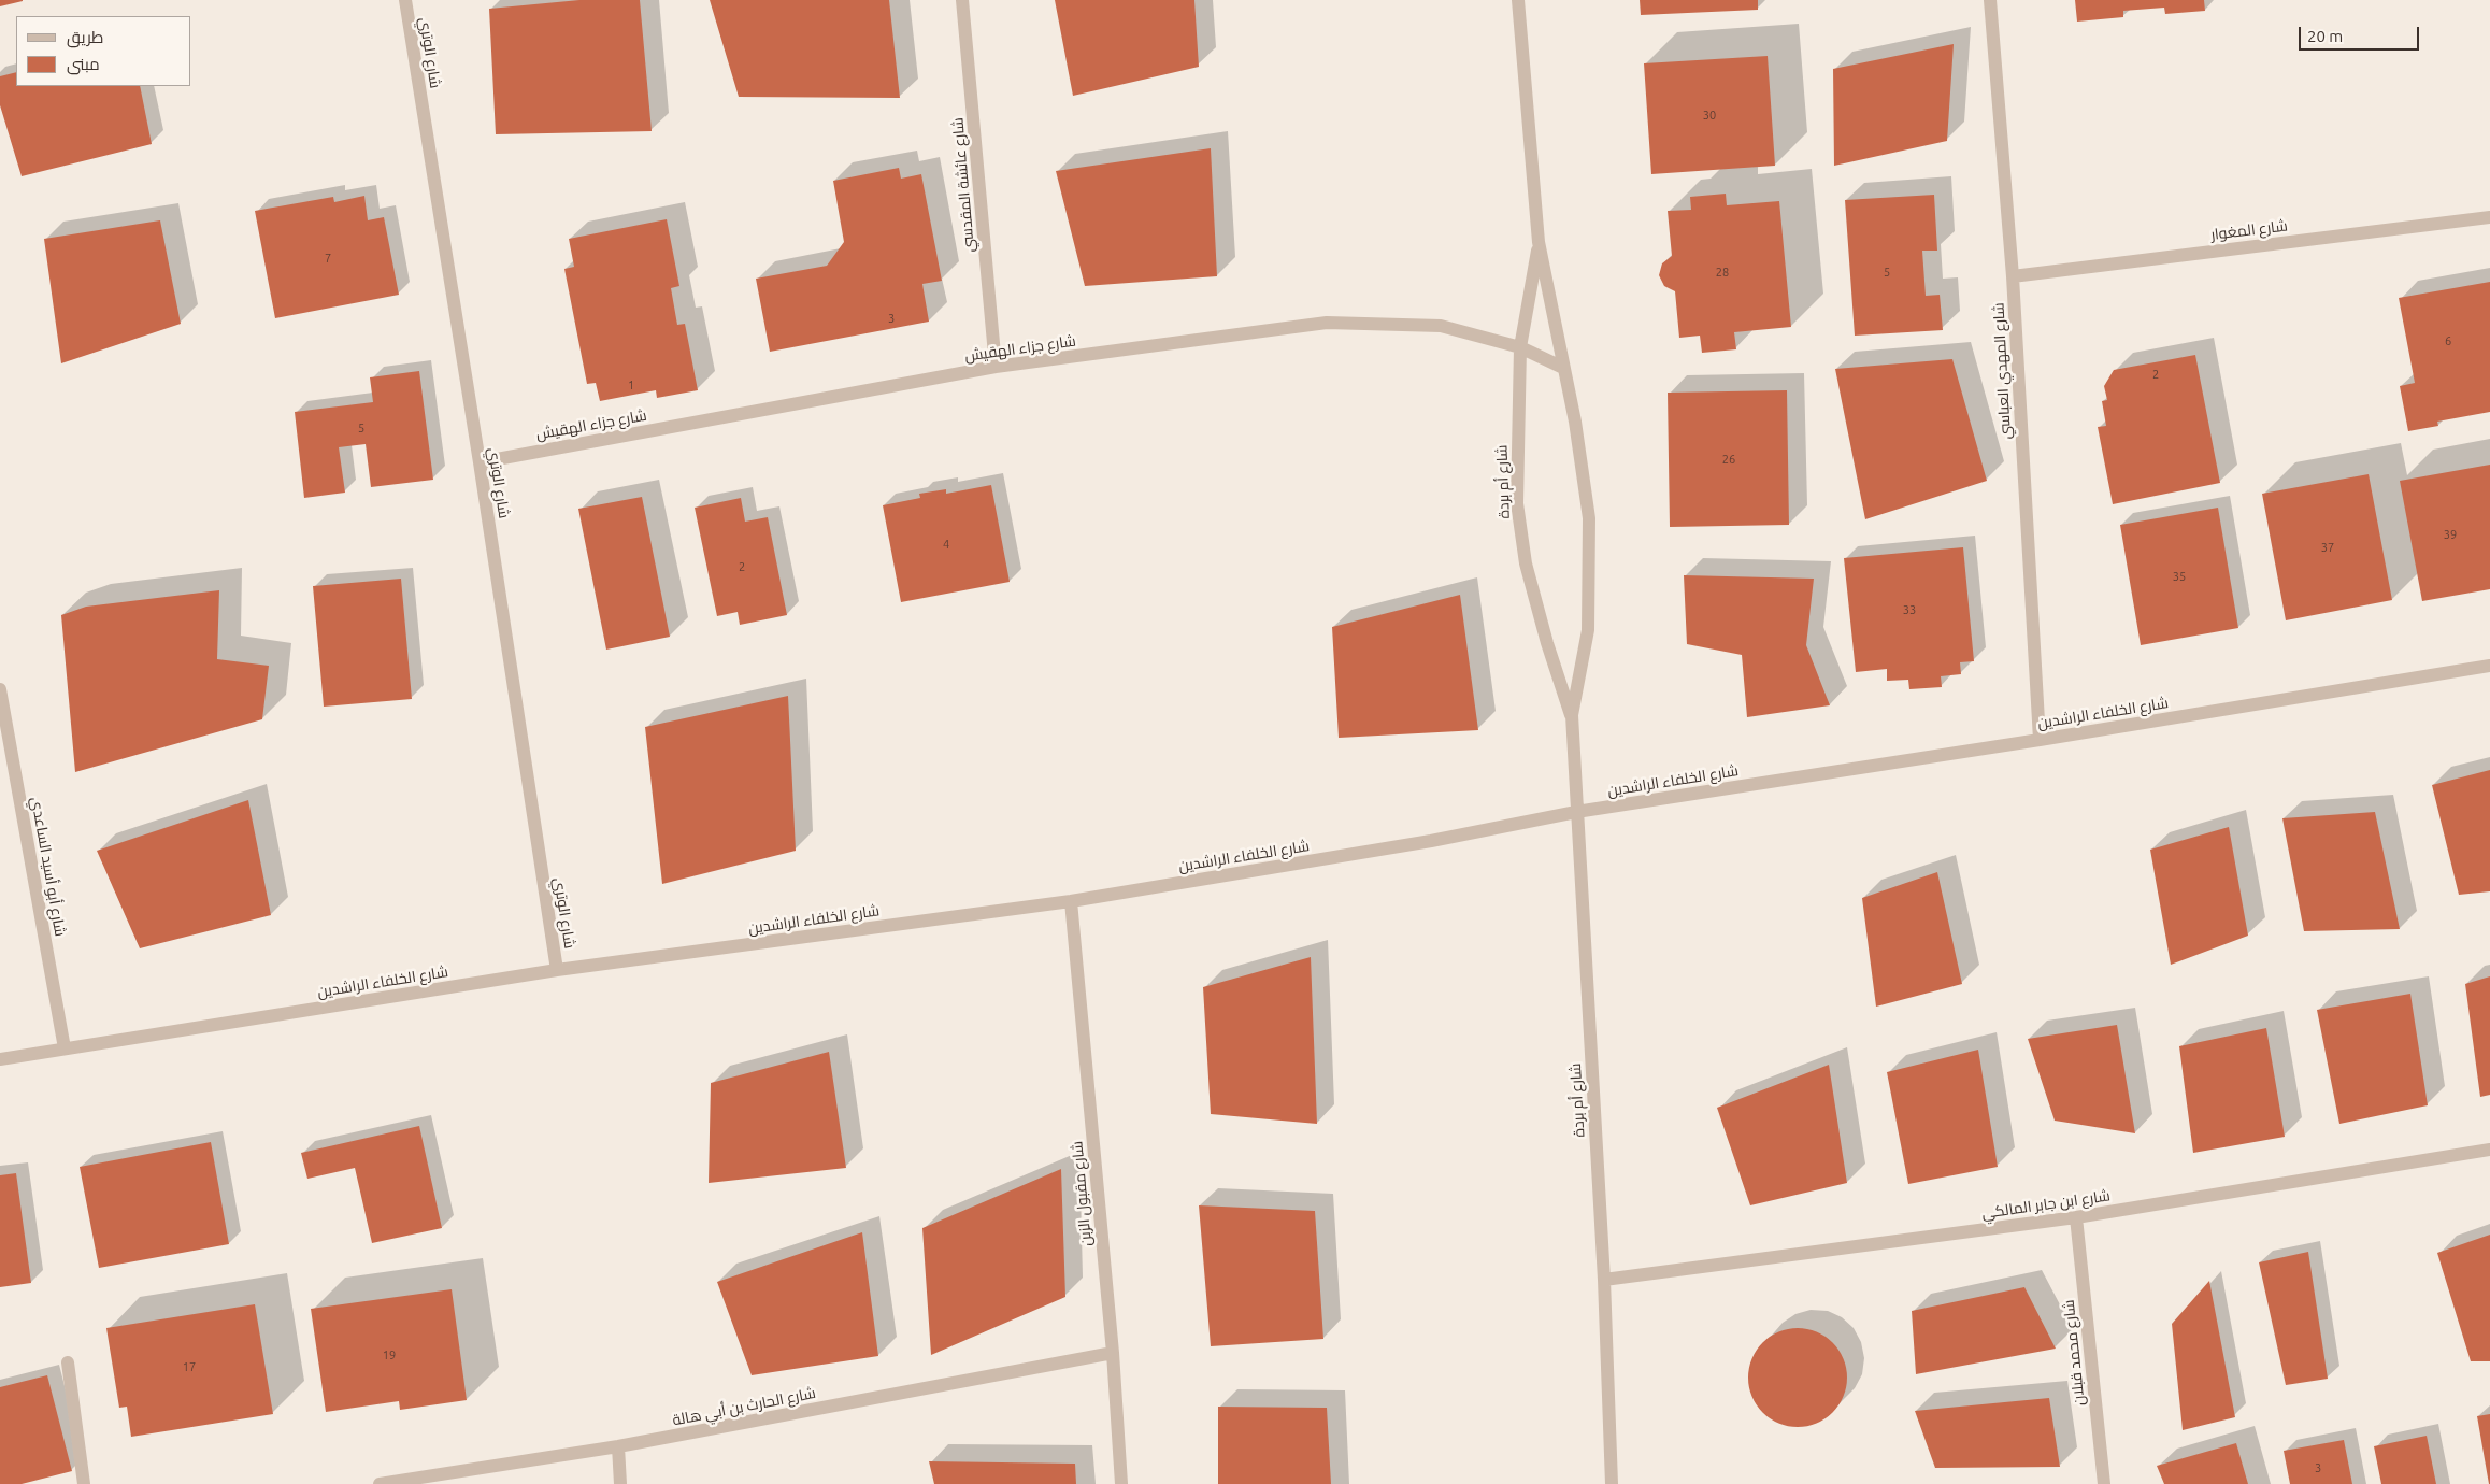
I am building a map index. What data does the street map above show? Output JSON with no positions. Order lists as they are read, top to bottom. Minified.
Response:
{"streets":{"street":["شارع الوتري","شارع عائشة المقدسي","شارع المغوار","شارع جزاء الهقيش","شارع المهدي العباسي","شارع أم بردة","شارع الخلفاء الراشدين","شارع أبو أسيد الساعدي","شارع مقبول الزبن","شارع ابن جابر المالكي","شارع محمد قبلان","شارع الحارث بن أبي هالة"]},"crossings":[["شارع الوتري","شارع جزاء الهقيش"],["شارع الوتري","شارع الخلفاء الراشدين"],["شارع عائشة المقدسي","شارع جزاء الهقيش"],["شارع المغوار","شارع المهدي العباسي"],["شارع جزاء الهقيش","شارع أم بردة"],["شارع المهدي العباسي","شارع الخلفاء الراشدين"],["شارع أم بردة","شارع الخلفاء الراشدين"],["شارع أم بردة","شارع ابن جابر المالكي"],["شارع الخلفاء الراشدين","شارع أبو أسيد الساعدي"],["شارع الخلفاء الراشدين","شارع مقبول الزبن"],["شارع مقبول الزبن","شارع الحارث بن أبي هالة"],["شارع ابن جابر المالكي","شارع محمد قبلان"]],"house_numbers":["30","7","28","5","3","6","2","1","5","26","39","4","37","2","35","33","19","17","3"],"legend":["طريق","مبنى"],"scale_bar":"20 m"}
